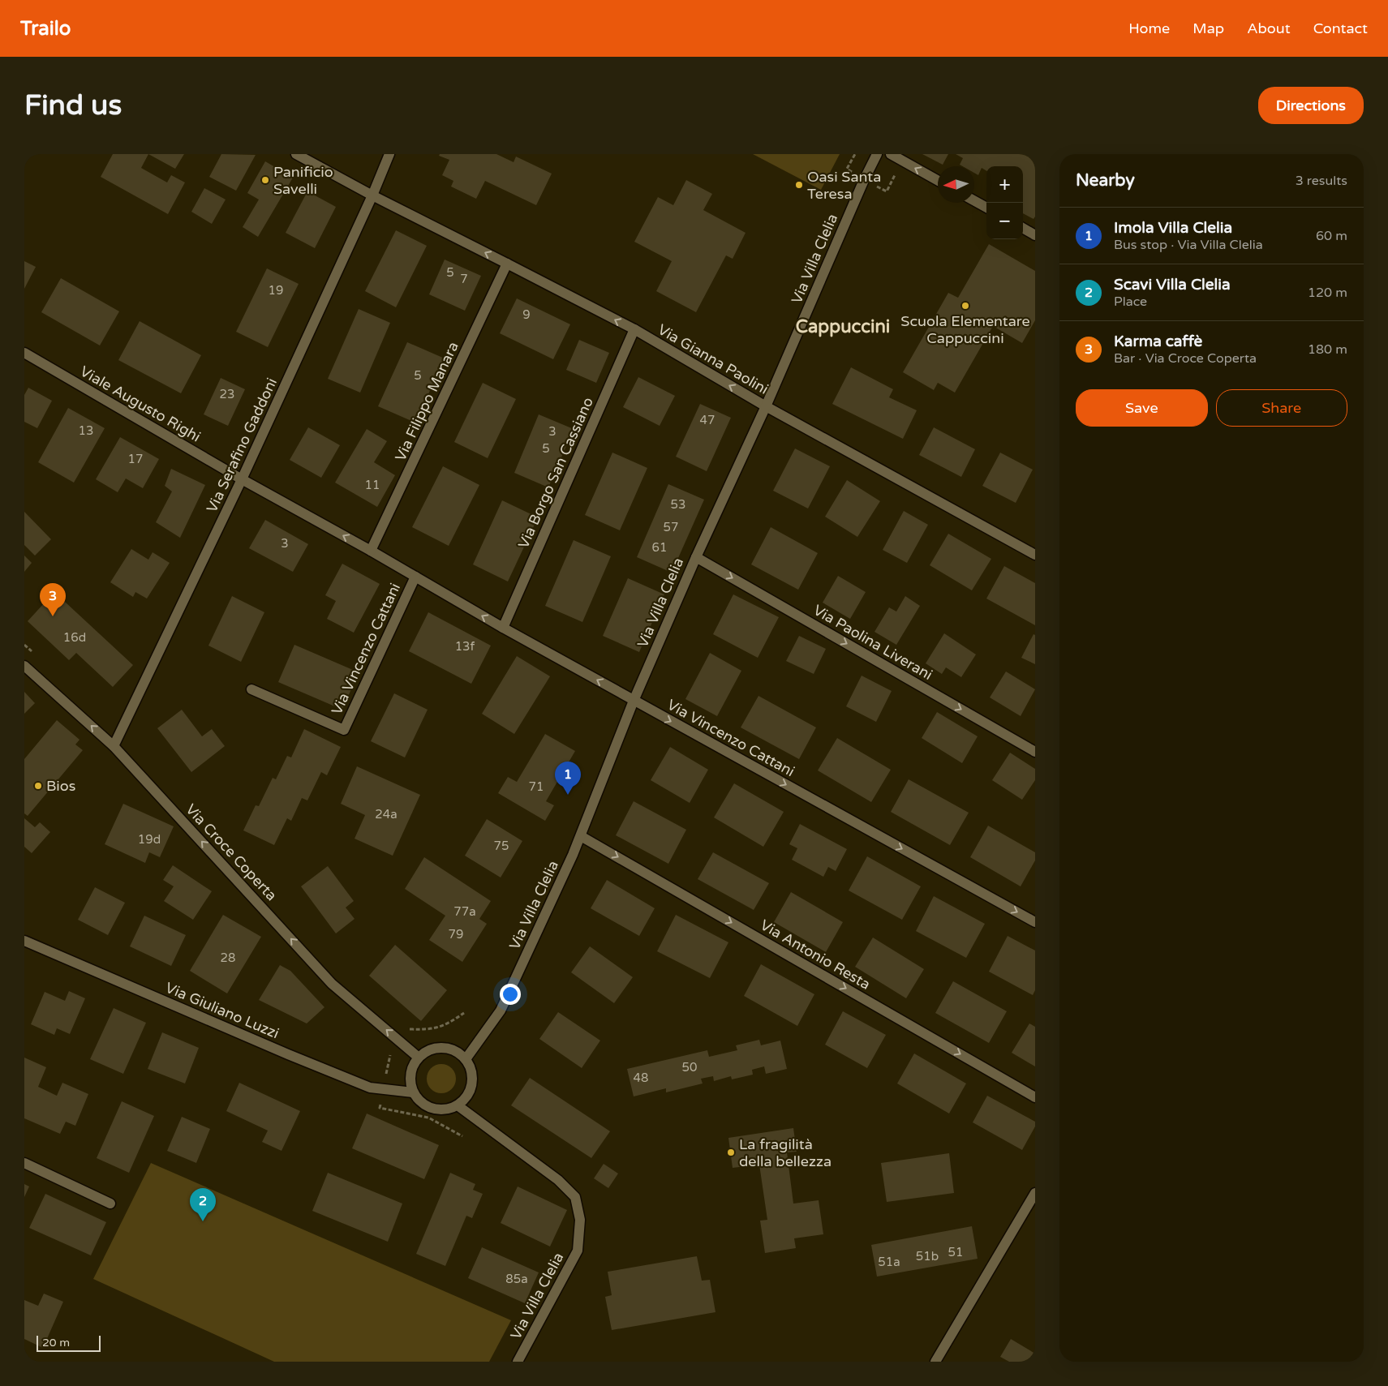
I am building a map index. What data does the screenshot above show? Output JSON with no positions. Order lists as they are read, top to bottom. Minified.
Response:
{"streets":{"street":["Via Villa Clelia","Via Gianna Paolini","Via Filippo Manara","Viale Augusto Righi","Via Serafino Gaddoni","Via Borgo San Cassiano","Via Paolina Liverani","Via Vincenzo Cattani","Via Croce Coperta","Via Antonio Resta","Via Giuliano Luzzi"]},"crossings":[["Via Villa Clelia","Via Gianna Paolini"],["Via Villa Clelia","Via Paolina Liverani"],["Via Villa Clelia","Via Vincenzo Cattani"],["Via Villa Clelia","Via Croce Coperta"],["Via Villa Clelia","Via Antonio Resta"],["Via Villa Clelia","Via Giuliano Luzzi"],["Via Gianna Paolini","Via Filippo Manara"],["Via Gianna Paolini","Via Serafino Gaddoni"],["Via Gianna Paolini","Via Borgo San Cassiano"],["Via Filippo Manara","Via Vincenzo Cattani"],["Viale Augusto Righi","Via Serafino Gaddoni"],["Viale Augusto Righi","Via Vincenzo Cattani"],["Via Serafino Gaddoni","Via Vincenzo Cattani"],["Via Serafino Gaddoni","Via Croce Coperta"],["Via Borgo San Cassiano","Via Vincenzo Cattani"],["Via Croce Coperta","Via Giuliano Luzzi"]],"one_way":["Via Gianna Paolini","Via Paolina Liverani","Via Croce Coperta","Via Antonio Resta"],"districts":["Cappuccini"],"places":["Panificio Savelli","Oasi Santa Teresa","Scuola Elementare Cappuccini","Bios","La fragilità della bellezza"],"house_numbers":["5","7","19","9","5","23","47","13","3","5","17","11","53","57","3","61","16d","13f","71","24a","19d","75","77a","79","28","50","48","51","51b","51a","85a"],"scale_bar":"20 m","north":"left","page":{"header":"Trailo","nav":["Home","Map","About","Contact"],"buttons":["Directions",["Save","Share"]],"title":"Find us","heading":["Nearby","3 results"],"map_buttons":["+","−"],"list":[{"mark":"1","name":"Imola Villa Clelia","note":"Bus stop · Via Villa Clelia","value":"60 m"},{"mark":"2","name":"Scavi Villa Clelia","note":"Place","value":"120 m"},{"mark":"3","name":"Karma caffè","note":"Bar · Via Croce Coperta","value":"180 m"}],"pins":["3","1","2"],"scale":"20 m"}}
